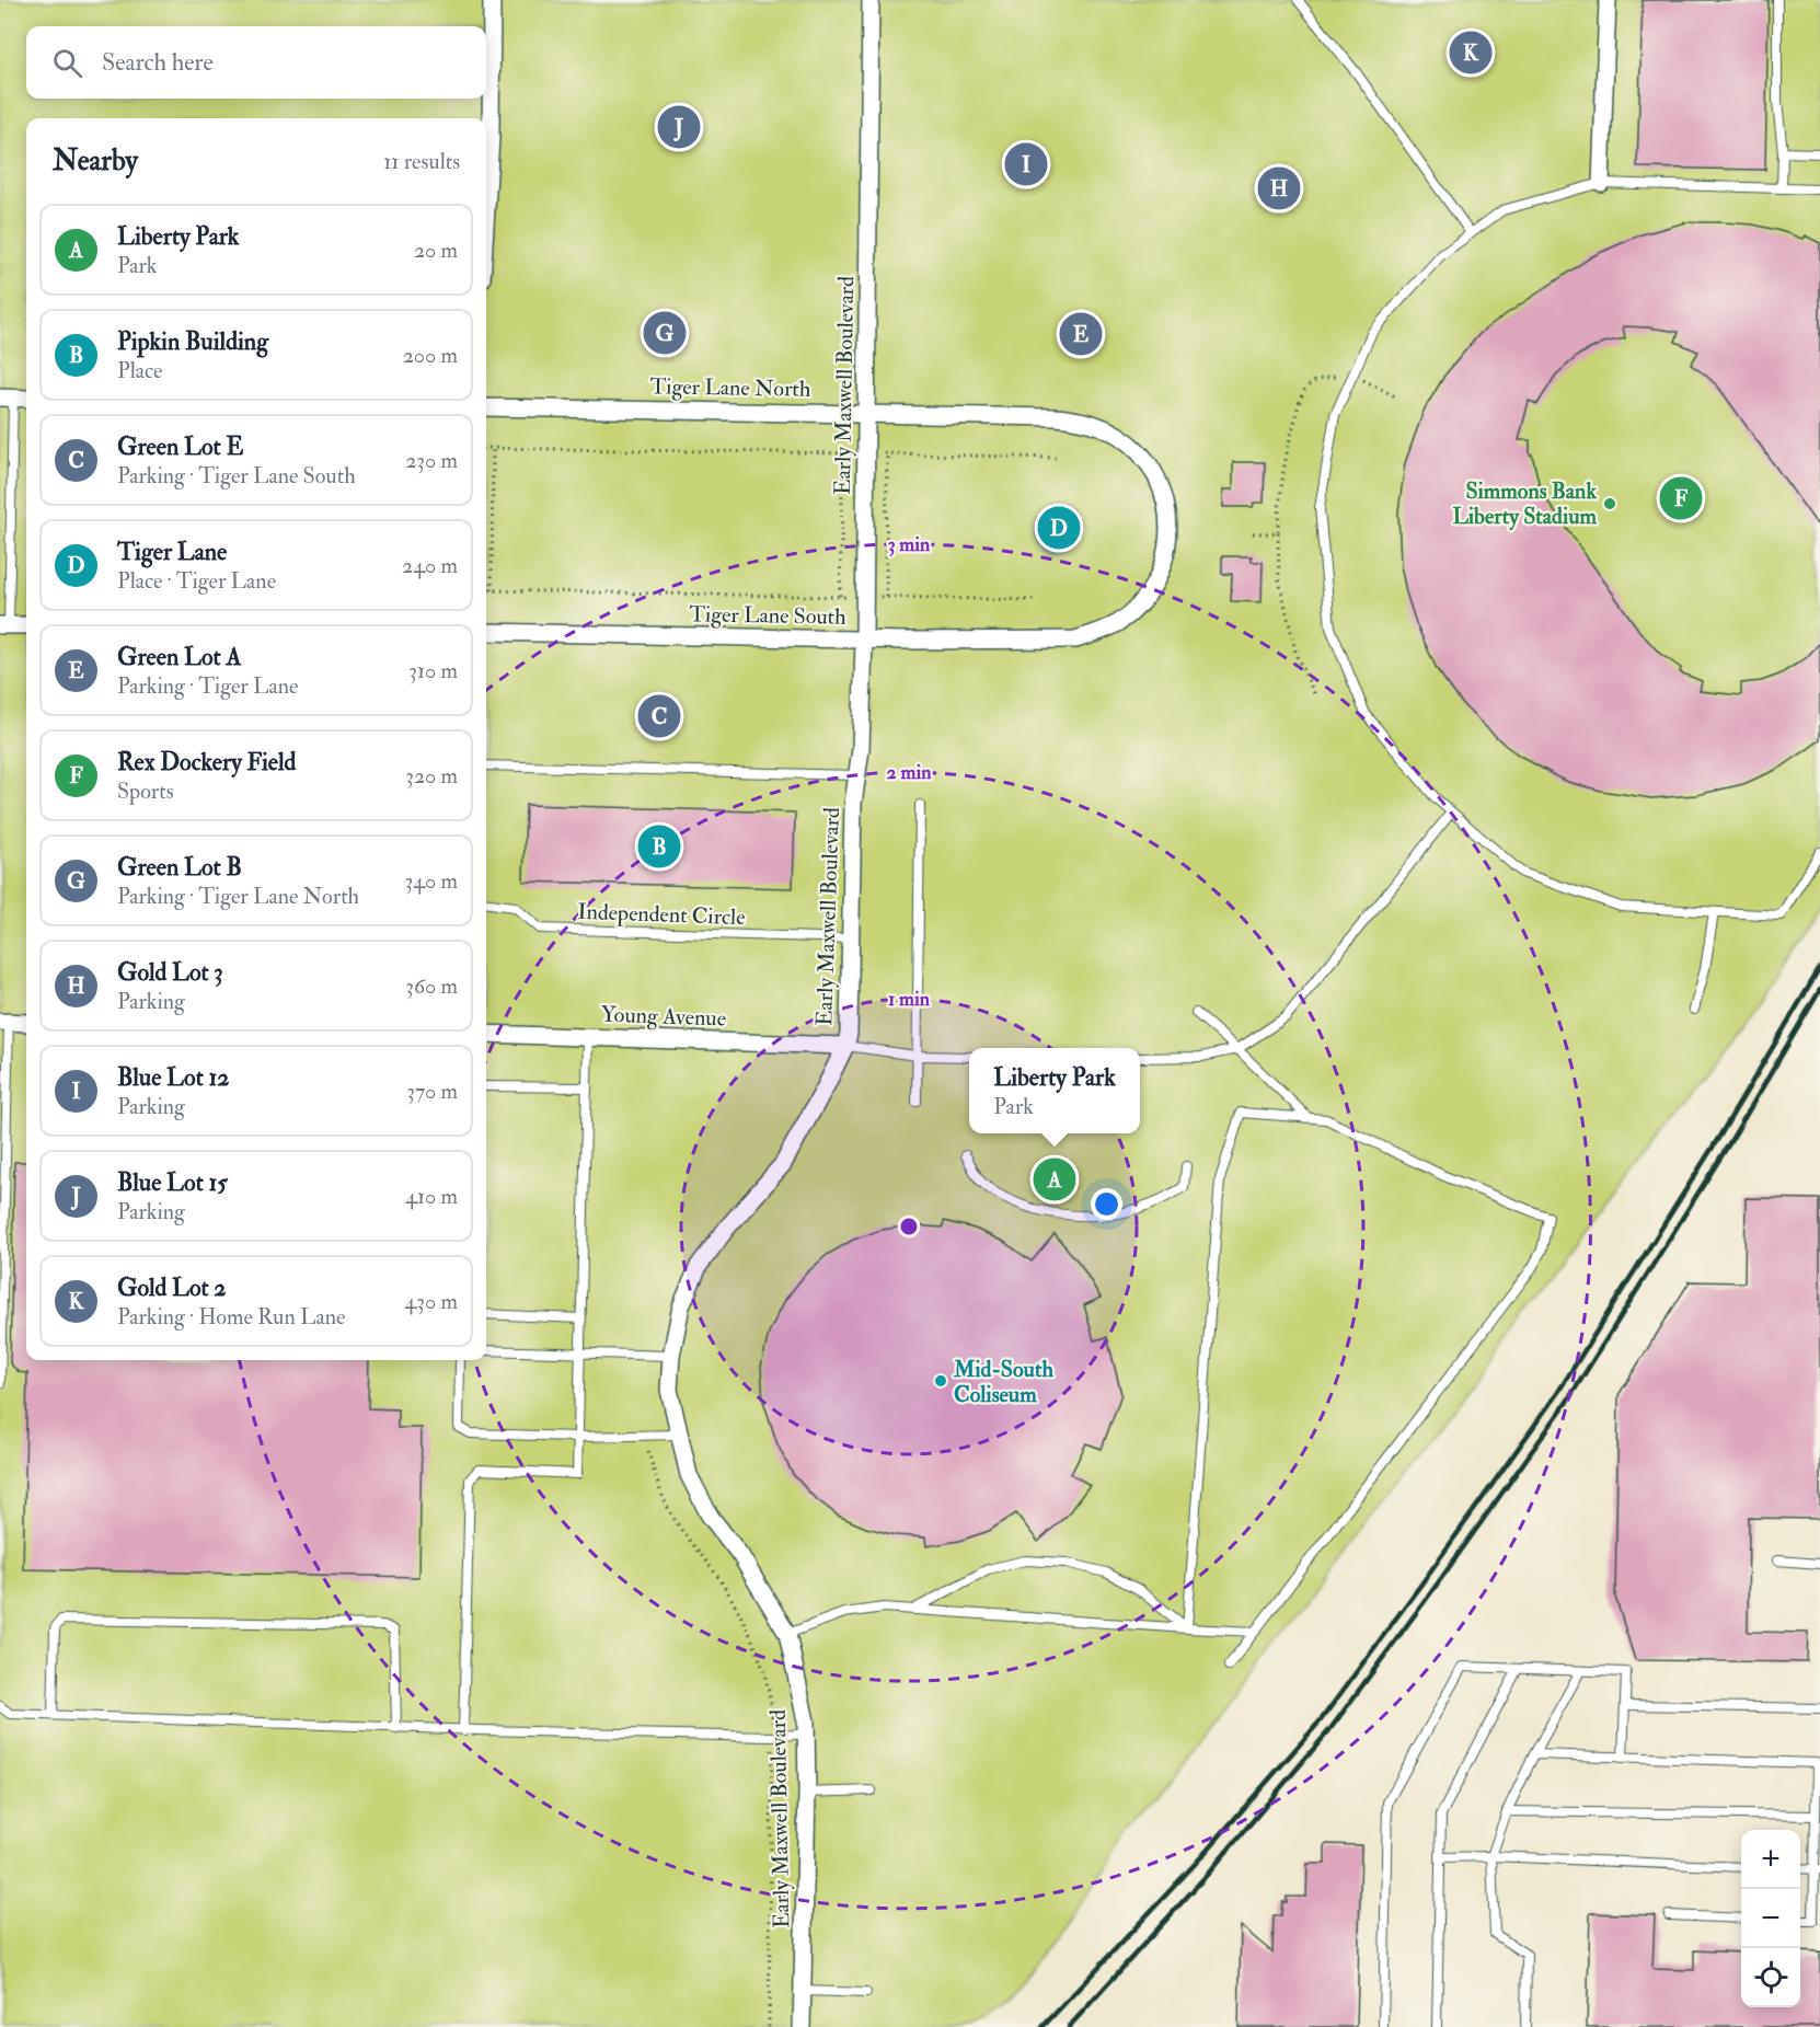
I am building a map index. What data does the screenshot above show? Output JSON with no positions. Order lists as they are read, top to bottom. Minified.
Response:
{"streets":{"street":["Early Maxwell Boulevard","Tiger Lane North","Tiger Lane South","Young Avenue"],"lane":["Independent Circle"]},"crossings":[["Early Maxwell Boulevard","Tiger Lane North"],["Early Maxwell Boulevard","Tiger Lane South"],["Early Maxwell Boulevard","Independent Circle"],["Early Maxwell Boulevard","Young Avenue"],["Tiger Lane North","Tiger Lane South"]],"places":["Simmons Bank Liberty Stadium","Mid-South Coliseum"],"page":{"search":"Search here","pins":["K","J","I","H","G","E","F","D","C","B","A"],"heading":["Nearby","11 results"],"list":[{"mark":"A","name":"Liberty Park","note":"Park","value":"20 m"},{"mark":"B","name":"Pipkin Building","note":"Place","value":"200 m"},{"mark":"C","name":"Green Lot E","note":"Parking · Tiger Lane South","value":"230 m"},{"mark":"D","name":"Tiger Lane","note":"Place · Tiger Lane","value":"240 m"},{"mark":"E","name":"Green Lot A","note":"Parking · Tiger Lane","value":"310 m"},{"mark":"F","name":"Rex Dockery Field","note":"Sports","value":"320 m"},{"mark":"G","name":"Green Lot B","note":"Parking · Tiger Lane North","value":"340 m"},{"mark":"H","name":"Gold Lot 3","note":"Parking","value":"360 m"},{"mark":"I","name":"Blue Lot 12","note":"Parking","value":"370 m"},{"mark":"J","name":"Blue Lot 15","note":"Parking","value":"410 m"},{"mark":"K","name":"Gold Lot 2","note":"Parking · Home Run Lane","value":"430 m"}],"popup":["Liberty Park","Park"],"map_buttons":["+","−"]},"rings":["3 min","2 min","1 min"]}
